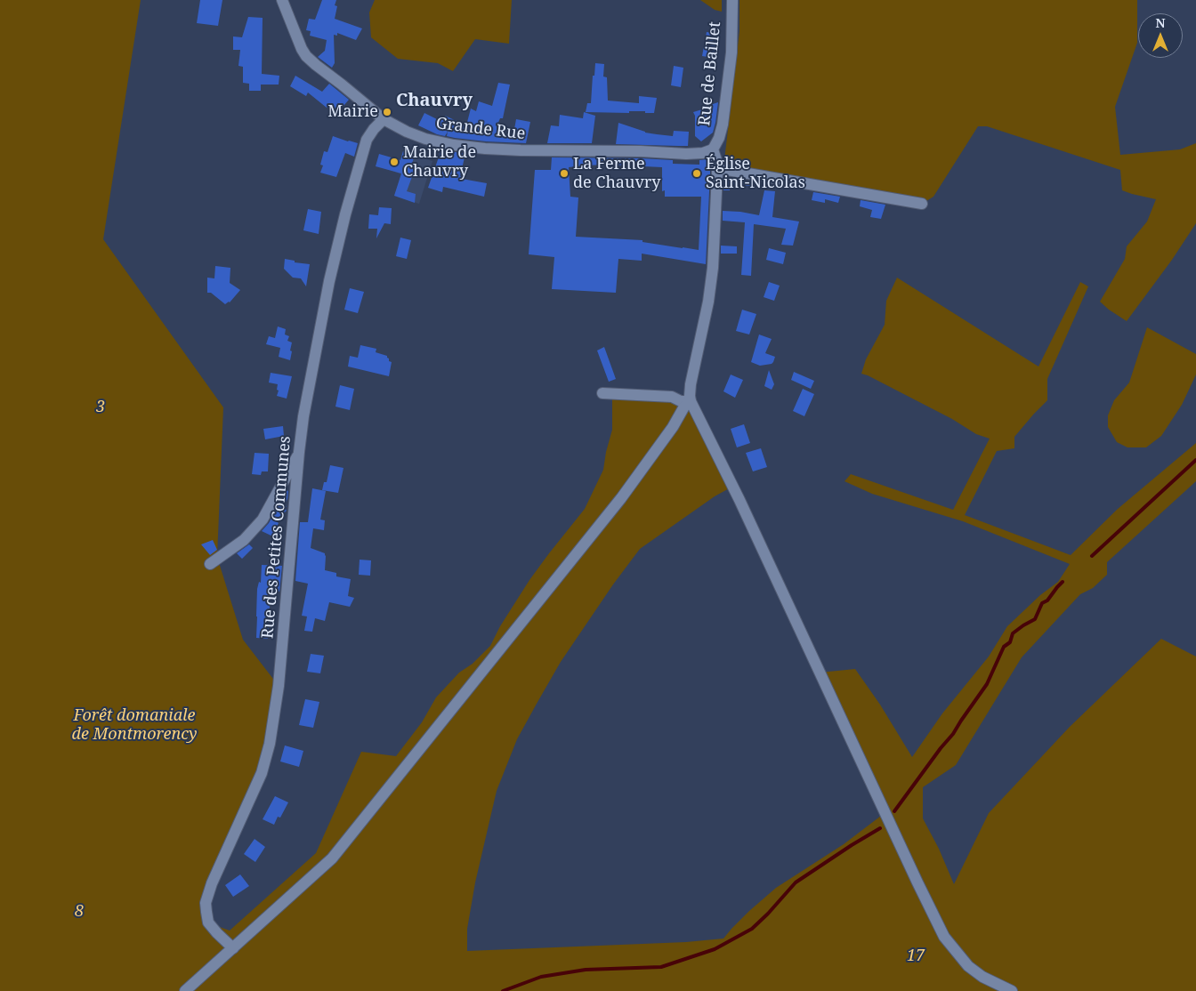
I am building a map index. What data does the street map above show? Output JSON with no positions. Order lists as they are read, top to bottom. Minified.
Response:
{"streets":{"street":["Rue de Baillet","Grande Rue","Rue des Petites Communes"]},"crossings":[["Rue de Baillet","Grande Rue"],["Grande Rue","Rue des Petites Communes"]],"districts":["Chauvry"],"parks":["3","Forêt domaniale de Montmorency","8","17"],"places":["Mairie","Mairie de Chauvry","La Ferme de Chauvry","Église Saint-Nicolas"],"north":"top"}
